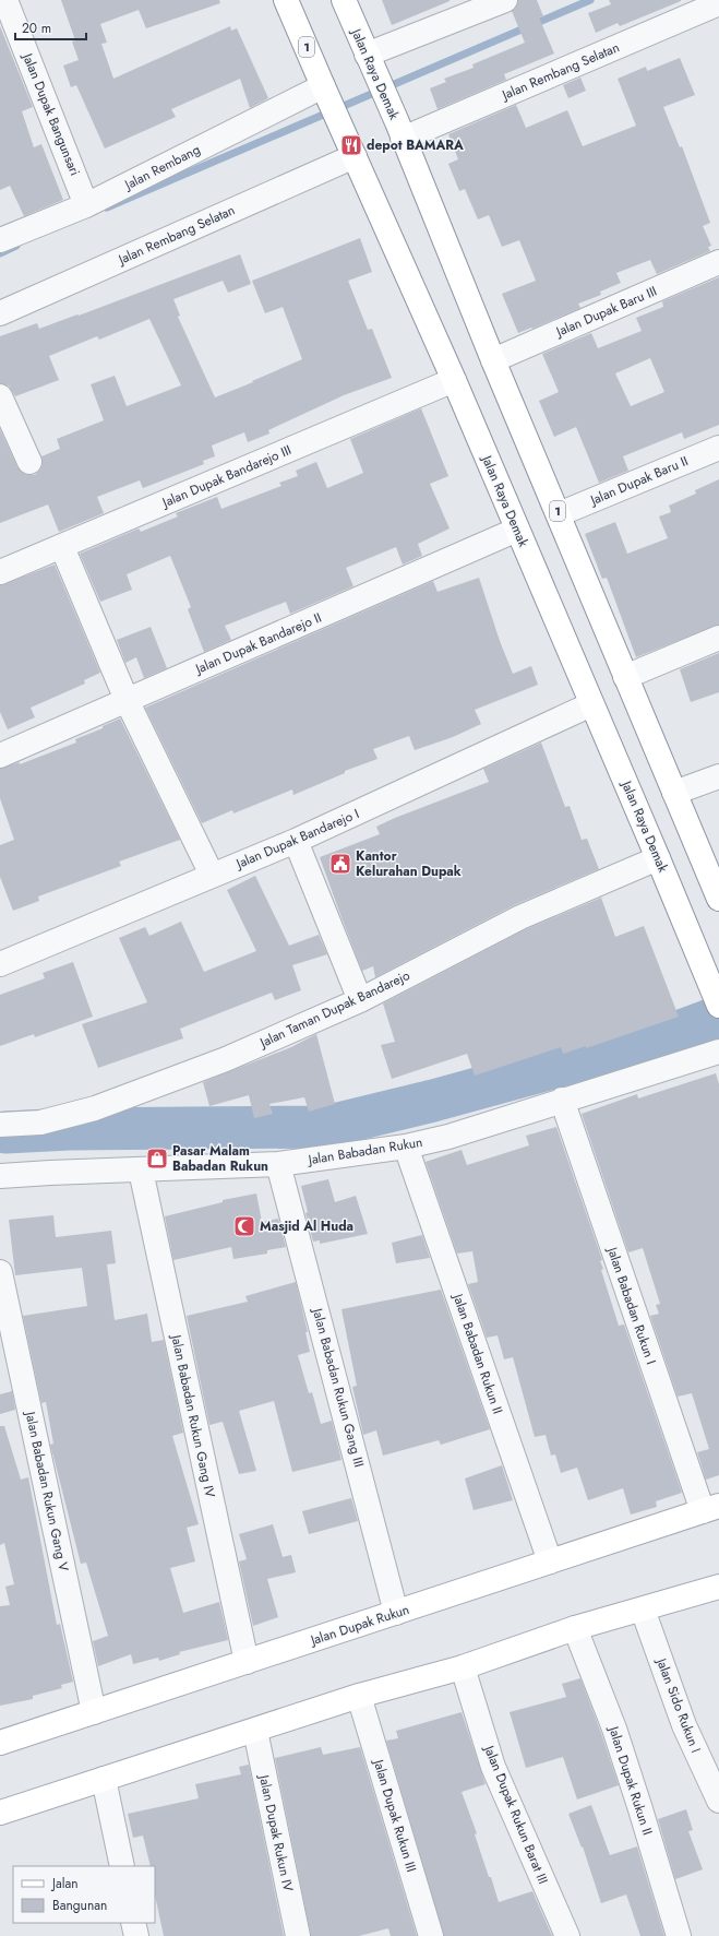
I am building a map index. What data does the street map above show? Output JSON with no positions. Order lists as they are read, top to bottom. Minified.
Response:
{"streets":{"main road":["1","Jalan Raya Demak","Jalan Dupak Rukun"],"street":["Jalan Rembang Selatan","Jalan Dupak Bangunsari","Jalan Rembang","Jalan Dupak Baru III","Jalan Dupak Bandarejo III","Jalan Dupak Baru II","Jalan Dupak Bandarejo II","Jalan Dupak Bandarejo I","Jalan Taman Dupak Bandarejo","Jalan Babadan Rukun","Jalan Babadan Rukun I","Jalan Babadan Rukun II","Jalan Babadan Rukun Gang III","Jalan Babadan Rukun Gang IV","Jalan Babadan Rukun Gang V","Jalan Sido Rukun I","Jalan Dupak Rukun II","Jalan Dupak Rukun Barat III","Jalan Dupak Rukun III","Jalan Dupak Rukun IV"]},"crossings":[["Jalan Rembang Selatan","Jalan Raya Demak"],["Jalan Raya Demak","Jalan Rembang"],["Jalan Raya Demak","Jalan Dupak Baru III"],["Jalan Raya Demak","Jalan Dupak Bandarejo III"],["Jalan Raya Demak","Jalan Dupak Baru II"],["Jalan Raya Demak","Jalan Dupak Bandarejo II"],["Jalan Raya Demak","Jalan Dupak Bandarejo I"],["Jalan Raya Demak","Jalan Taman Dupak Bandarejo"],["Jalan Dupak Bangunsari","Jalan Rembang"],["Jalan Babadan Rukun","Jalan Babadan Rukun I"],["Jalan Babadan Rukun","Jalan Babadan Rukun II"],["Jalan Babadan Rukun","Jalan Babadan Rukun Gang III"],["Jalan Babadan Rukun","Jalan Babadan Rukun Gang IV"],["Jalan Babadan Rukun I","Jalan Dupak Rukun"],["Jalan Babadan Rukun II","Jalan Dupak Rukun"],["Jalan Babadan Rukun Gang III","Jalan Dupak Rukun"],["Jalan Babadan Rukun Gang IV","Jalan Dupak Rukun"],["Jalan Babadan Rukun Gang V","Jalan Dupak Rukun"]],"places":{"restaurant":["depot BAMARA"],"public building":["Kantor Kelurahan Dupak"],"shop":["Pasar Malam Babadan Rukun"],"mosque":["Masjid Al Huda"]},"legend":["Jalan","Bangunan"],"scale_bar":"20 m"}
